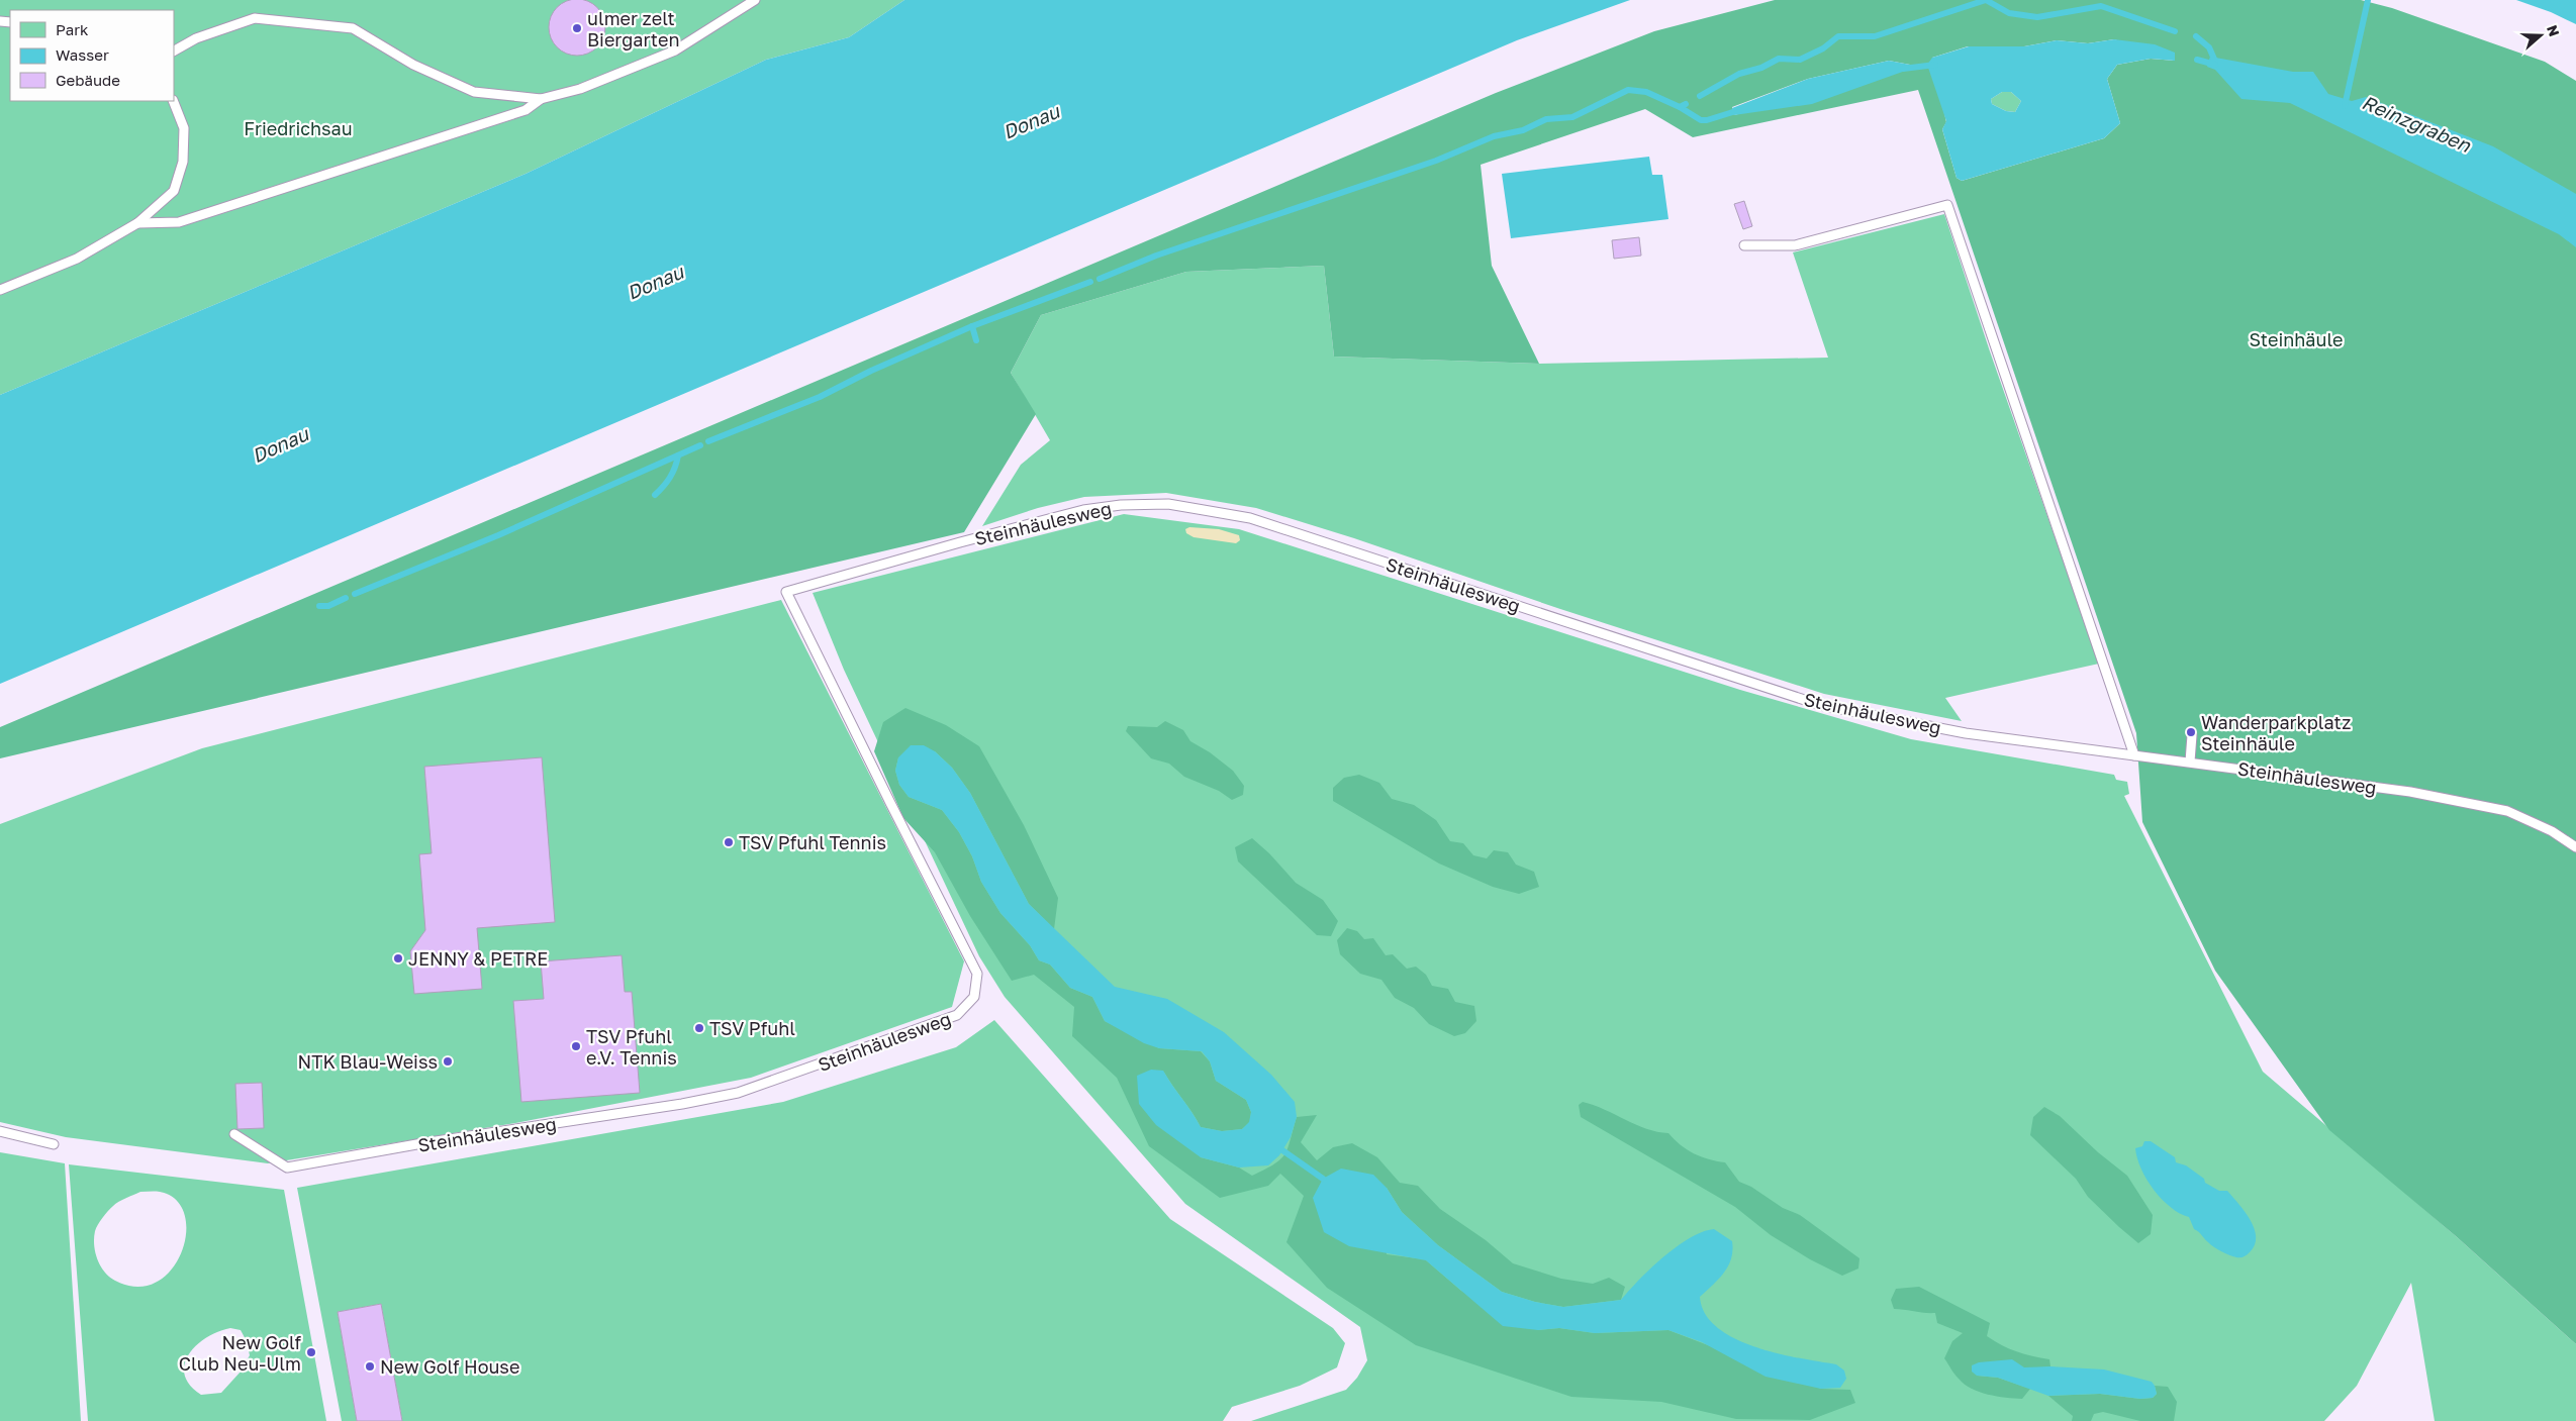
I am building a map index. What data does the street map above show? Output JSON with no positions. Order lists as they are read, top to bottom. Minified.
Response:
{"streets":{"lane":["Steinhäulesweg"]},"water":["Donau","Reinzgraben"],"parks":["Friedrichsau","Steinhäule"],"places":["ulmer zelt Biergarten","Wanderparkplatz Steinhäule","TSV Pfuhl Tennis","JENNY & PETRE","TSV Pfuhl","TSV Pfuhl e.V. Tennis","NTK Blau-Weiss","New Golf Club Neu-Ulm","New Golf House"],"legend":["Park","Wasser","Gebäude"],"north":"right"}
